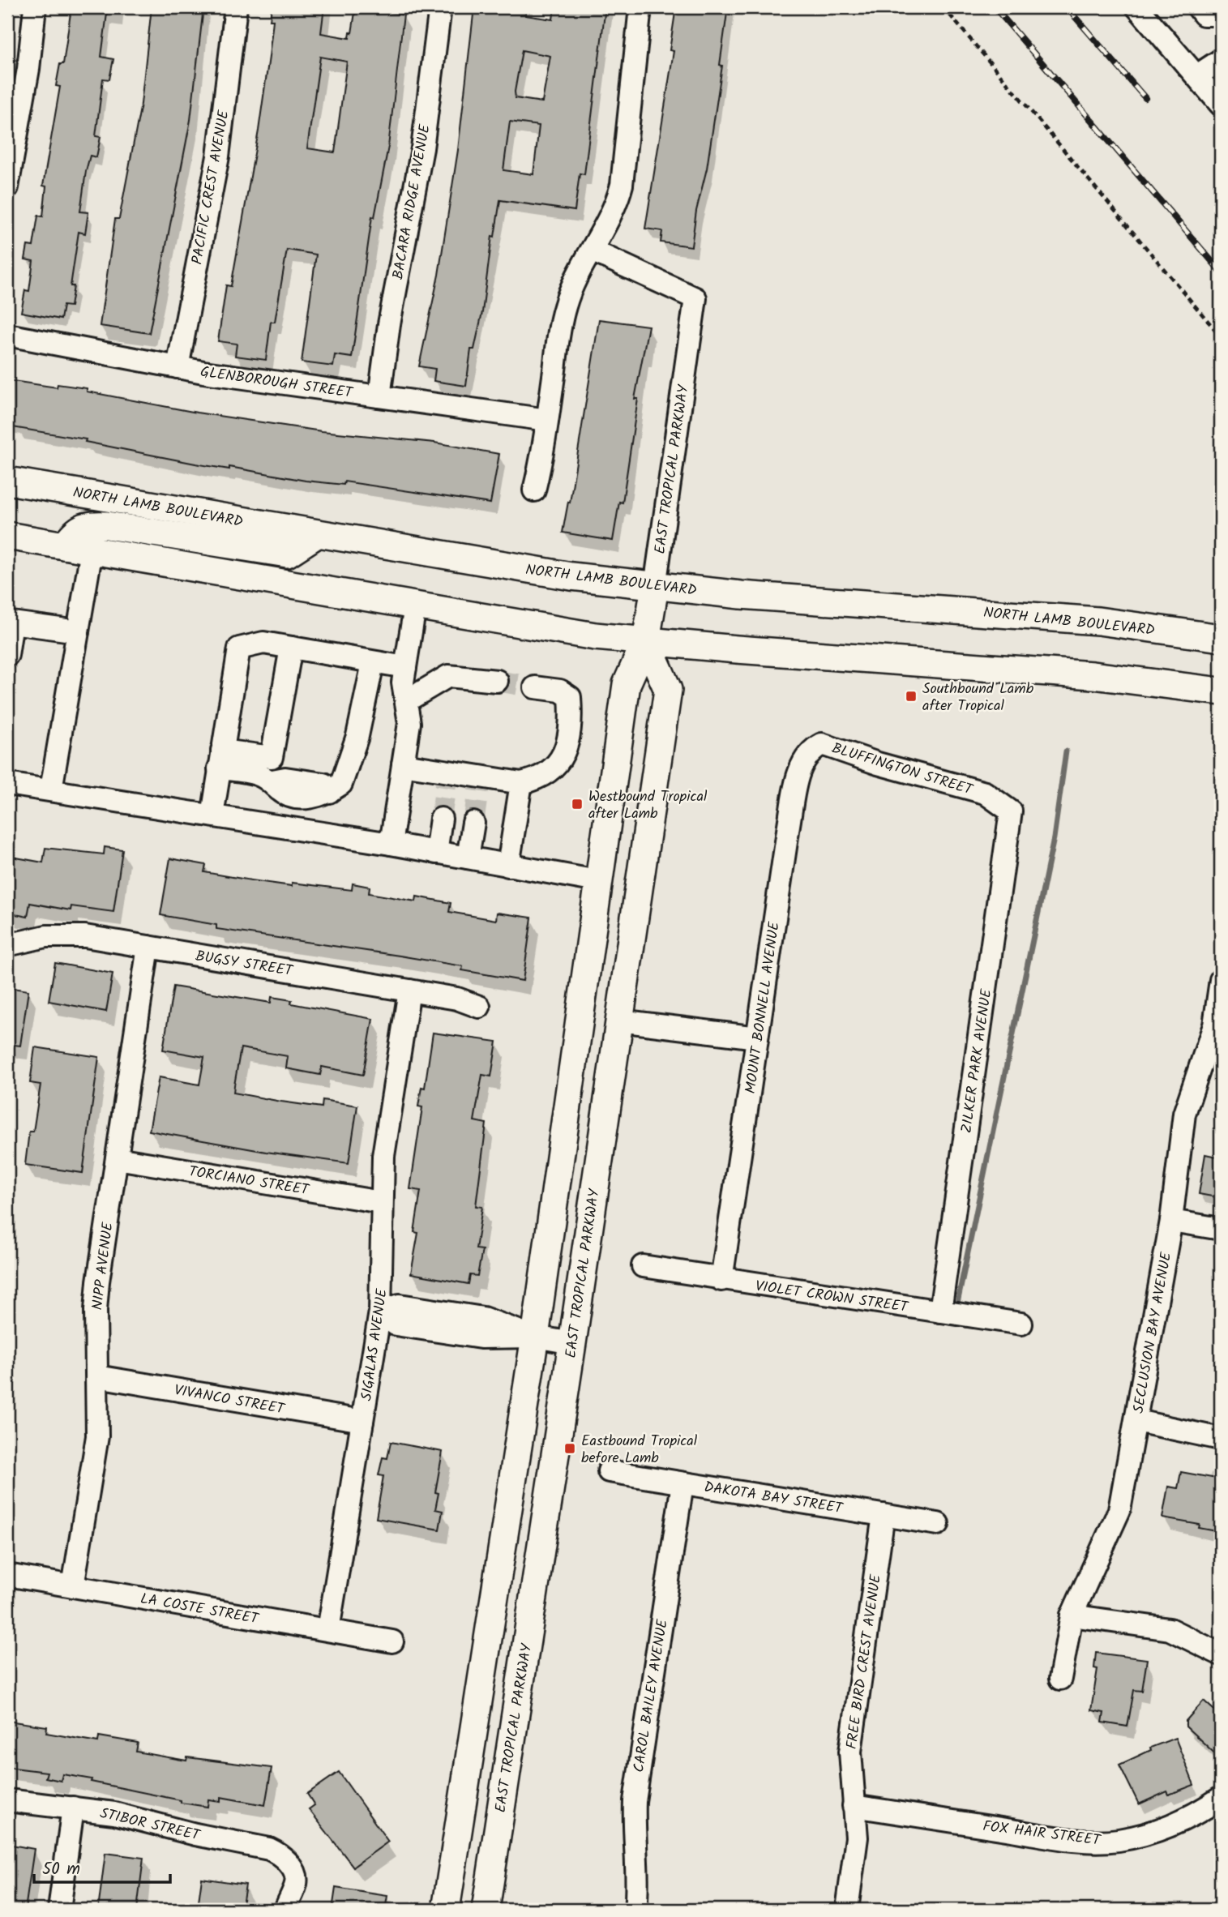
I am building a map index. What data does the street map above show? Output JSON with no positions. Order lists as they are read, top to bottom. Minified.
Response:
{"streets":{"main road":["EAST TROPICAL PARKWAY","NORTH LAMB BOULEVARD"],"street":["PACIFIC CREST AVENUE","BACARA RIDGE AVENUE","GLENBOROUGH STREET","BLUFFINGTON STREET","BUGSY STREET","MOUNT BONNELL AVENUE","ZILKER PARK AVENUE","TORCIANO STREET","NIPP AVENUE","VIOLET CROWN STREET","SECLUSION BAY AVENUE","SIGALAS AVENUE","VIVANCO STREET","DAKOTA BAY STREET","LA COSTE STREET","FREE BIRD CREST AVENUE","CAROL BAILEY AVENUE","STIBOR STREET","FOX HAIR STREET"]},"crossings":[["PACIFIC CREST AVENUE","GLENBOROUGH STREET"],["BACARA RIDGE AVENUE","GLENBOROUGH STREET"],["EAST TROPICAL PARKWAY","NORTH LAMB BOULEVARD"],["BLUFFINGTON STREET","MOUNT BONNELL AVENUE"],["BLUFFINGTON STREET","ZILKER PARK AVENUE"],["BUGSY STREET","NIPP AVENUE"],["BUGSY STREET","SIGALAS AVENUE"],["MOUNT BONNELL AVENUE","VIOLET CROWN STREET"],["ZILKER PARK AVENUE","VIOLET CROWN STREET"],["TORCIANO STREET","NIPP AVENUE"],["TORCIANO STREET","SIGALAS AVENUE"],["NIPP AVENUE","VIVANCO STREET"],["NIPP AVENUE","LA COSTE STREET"],["SIGALAS AVENUE","VIVANCO STREET"],["SIGALAS AVENUE","LA COSTE STREET"],["DAKOTA BAY STREET","FREE BIRD CREST AVENUE"],["DAKOTA BAY STREET","CAROL BAILEY AVENUE"],["FREE BIRD CREST AVENUE","FOX HAIR STREET"]],"places":{"transit":["Southbound Lamb after Tropical","Westbound Tropical after Lamb","Eastbound Tropical before Lamb"]},"scale_bar":"50 m"}
